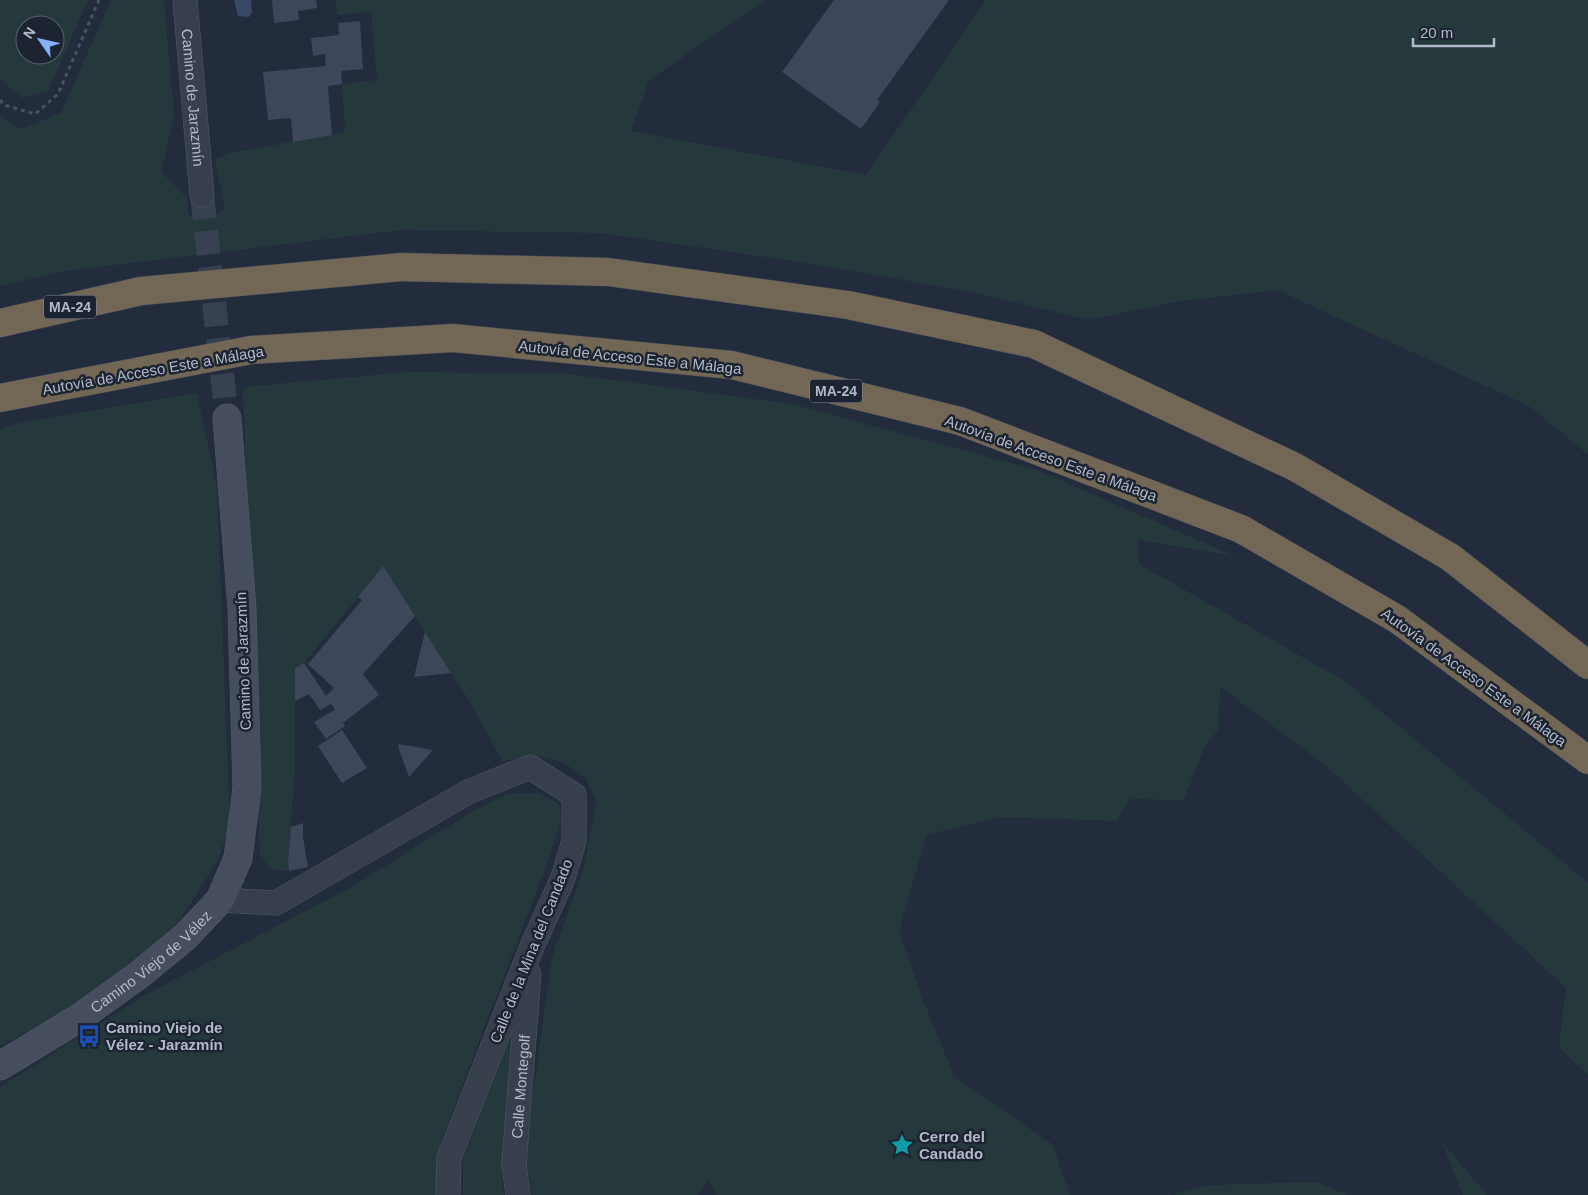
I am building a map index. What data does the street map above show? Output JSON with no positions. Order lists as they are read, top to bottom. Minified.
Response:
{"streets":{"highway":["MA-24","Autovía de Acceso Este a Málaga"],"street":["Camino de Jarazmín","Calle de la Mina del Candado","Camino Viejo de Vélez","Calle Montegolf"]},"crossings":[["Camino de Jarazmín","Calle de la Mina del Candado"],["Camino de Jarazmín","Camino Viejo de Vélez"],["Calle de la Mina del Candado","Camino Viejo de Vélez"],["Calle de la Mina del Candado","Calle Montegolf"]],"places":{"bus stop":["Camino Viejo de Vélez - Jarazmín"],"place":["Cerro del Candado"]},"scale_bar":"20 m","north":"top left"}
